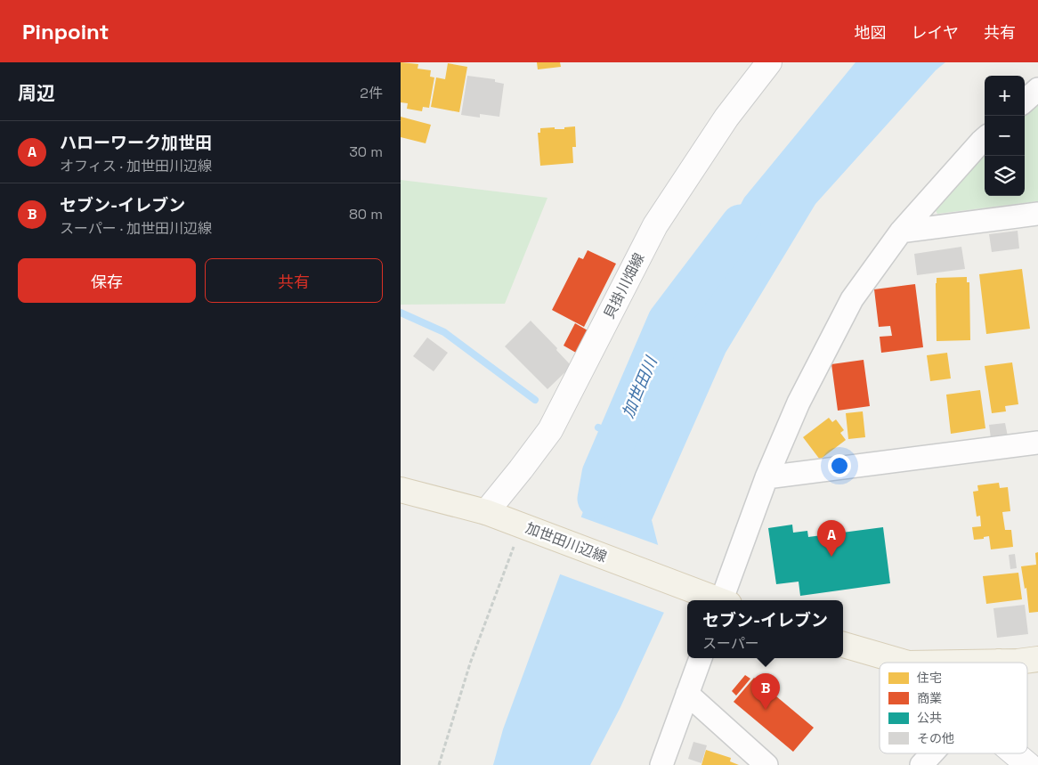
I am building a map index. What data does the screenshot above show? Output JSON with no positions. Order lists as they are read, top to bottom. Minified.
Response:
{"streets":{"main road":["加世田川辺線"],"street":["貝掛川畑線"]},"crossings":[["貝掛川畑線","加世田川辺線"]],"water":["加世田川"],"legend":["住宅","商業","公共","その他"],"page":{"header":"Pinpoint","nav":["地図","レイヤ","共有"],"heading":["周辺","2件"],"map_buttons":["+","−"],"list":[{"mark":"A","name":"ハローワーク加世田","note":"オフィス · 加世田川辺線","value":"30 m"},{"mark":"B","name":"セブン-イレブン","note":"スーパー · 加世田川辺線","value":"80 m"}],"buttons":["保存","共有"],"pins":["A","B"],"popup":["セブン-イレブン","スーパー"]}}
